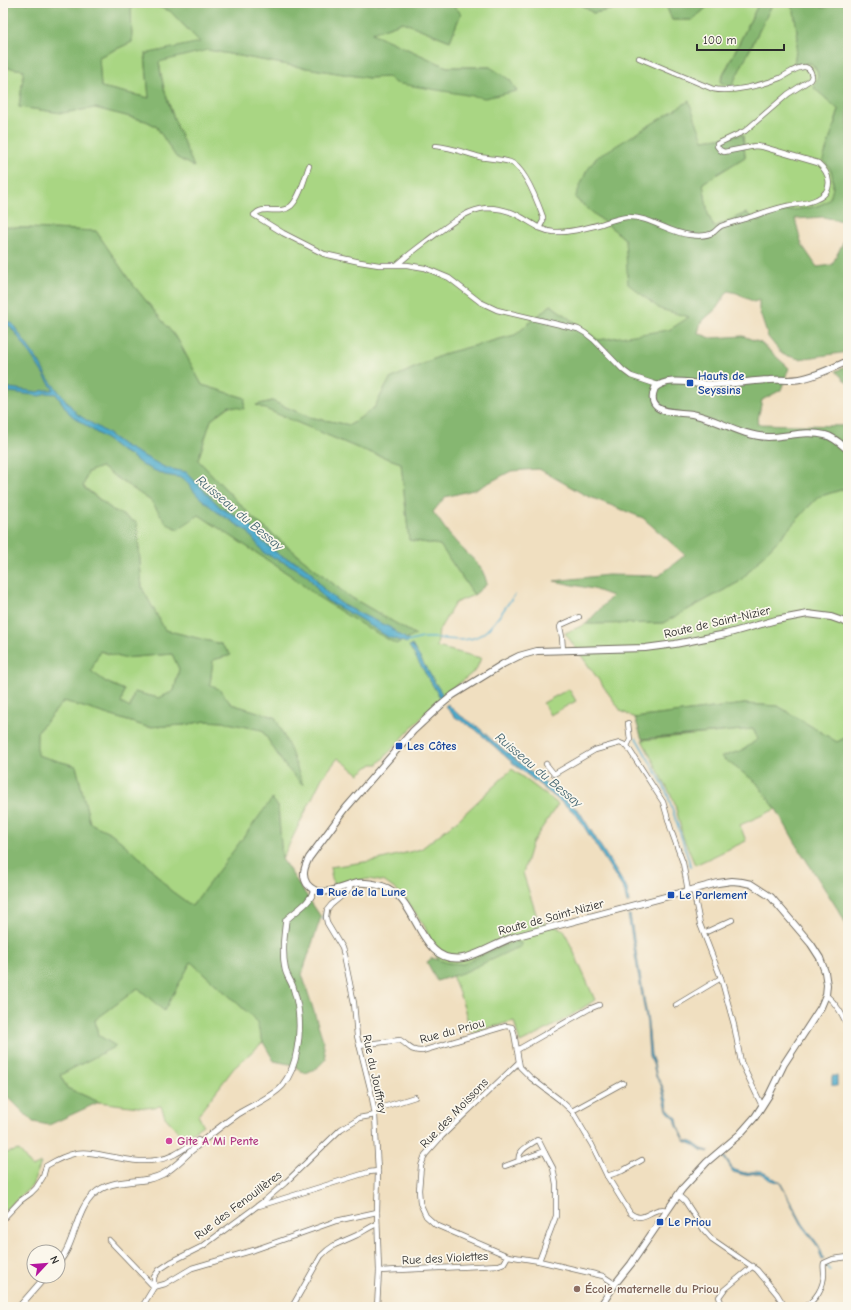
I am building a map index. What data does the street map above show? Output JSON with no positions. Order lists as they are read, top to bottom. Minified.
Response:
{"streets":{"main road":["Route de Saint-Nizier"],"street":["Rue du Priou","Rue du Jouffrey","Rue des Moissons","Rue des Fenouillères","Rue des Violettes"]},"crossings":[["Route de Saint-Nizier","Rue du Jouffrey"],["Route de Saint-Nizier","Rue des Moissons"],["Rue du Priou","Rue du Jouffrey"],["Rue du Jouffrey","Rue des Fenouillères"],["Rue du Jouffrey","Rue des Violettes"],["Rue des Moissons","Rue des Violettes"]],"water":["Ruisseau du Bessay"],"places":{"transit":["Hauts de Seyssins","Les Côtes","Rue de la Lune","Le Parlement","Le Priou"],"other":["Gite A Mi Pente","École maternelle du Priou"]},"scale_bar":"100 m","north":"top right"}
